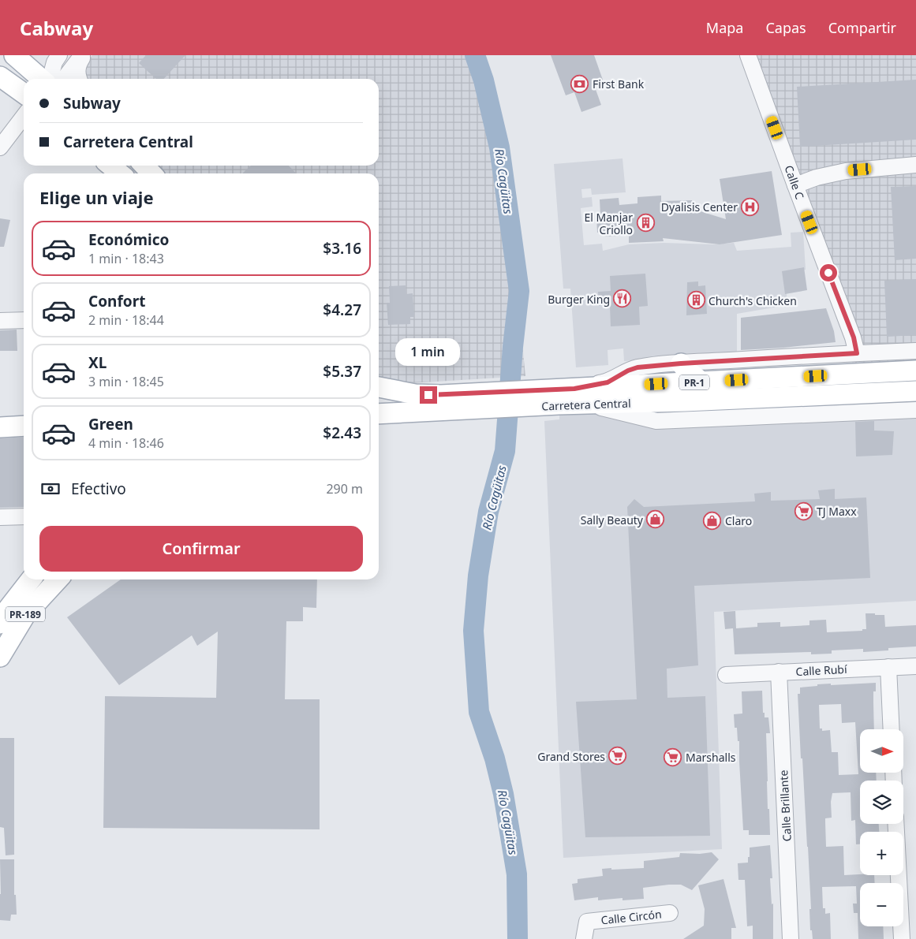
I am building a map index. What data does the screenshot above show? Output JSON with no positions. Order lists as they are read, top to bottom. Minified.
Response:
{"streets":{"main road":["PR-1","Carretera Central","PR-189"],"street":["Calle C","Calle Rubí","Calle Brillante","Calle Circón"]},"crossings":[["Calle Rubí","Calle Brillante"]],"water":["Río Cagüitas"],"places":{"bank":["First Bank"],"hospital":["Dyalisis Center"],"building":["El Manjar Criollo","Church's Chicken"],"restaurant":["Burger King"],"supermarket":["TJ Maxx","Grand Stores","Marshalls"],"shop":["Sally Beauty","Claro"]},"north":"right","page":{"header":"Cabway","nav":["Mapa","Capas","Compartir"],"banner":["Subway","Carretera Central"],"heading":"Elige un viaje","list":[{"name":"Económico","note":"1 min · 18:43","value":"$3.16"},{"name":"Confort","note":"2 min · 18:44","value":"$4.27"},{"name":"XL","note":"3 min · 18:45","value":"$5.37"},{"name":"Green","note":"4 min · 18:46","value":"$2.43"}],"bubble":"1 min","pay":["Efectivo","290 m"],"buttons":"Confirmar","map_buttons":["+","−"]}}
